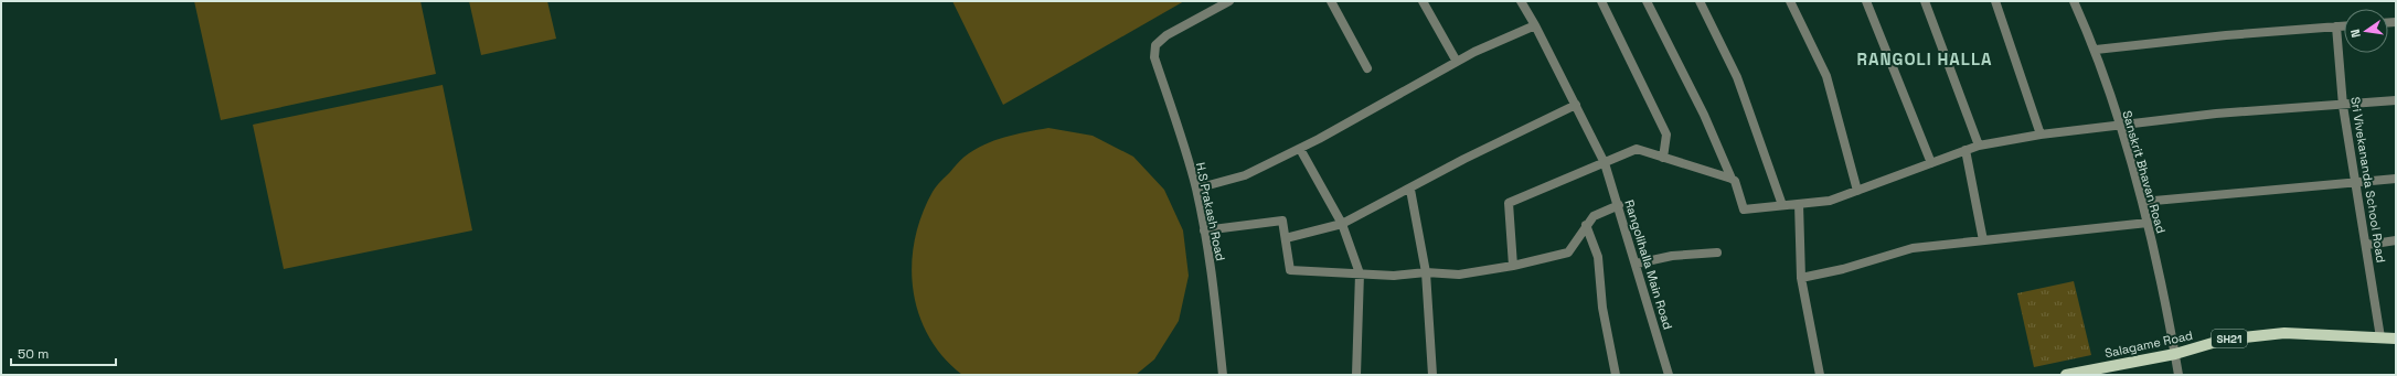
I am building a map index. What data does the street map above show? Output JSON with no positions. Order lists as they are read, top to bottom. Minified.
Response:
{"streets":{"main road":["SH21","Salagame Road"],"street":["Sanskrit Bhavan Road","Sri Vivekananda School Road","H.S Prakash Road","Rangolihalla Main Road"]},"crossings":[["Sanskrit Bhavan Road","Salagame Road"],["Sri Vivekananda School Road","Salagame Road"]],"districts":["RANGOLI HALLA"],"scale_bar":"50 m","north":"left"}
